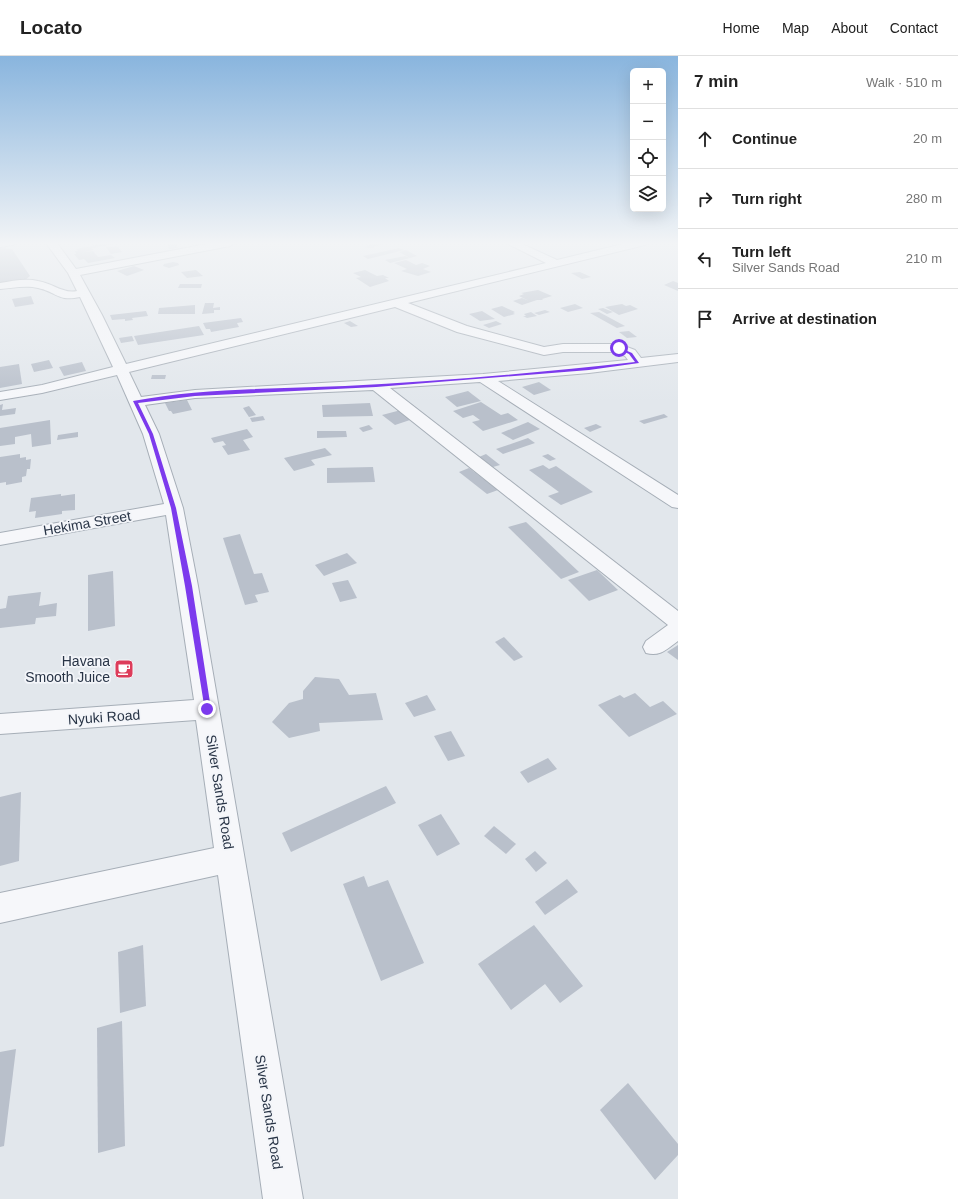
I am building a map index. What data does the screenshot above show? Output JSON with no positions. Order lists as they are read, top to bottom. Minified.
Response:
{"streets":{"street":["Hekima Street","Nyuki Road","Silver Sands Road"]},"crossings":[["Hekima Street","Silver Sands Road"],["Nyuki Road","Silver Sands Road"]],"places":{"cafe":["Havana Smooth Juice"]},"page":{"header":"Locato","nav":["Home","Map","About","Contact"],"heading":["7 min","Walk · 510 m"],"map_buttons":["+","−"],"list":[["Continue","20 m"],["Turn right","280 m"],["Turn left","Silver Sands Road","210 m"],"Arrive at destination"]}}
